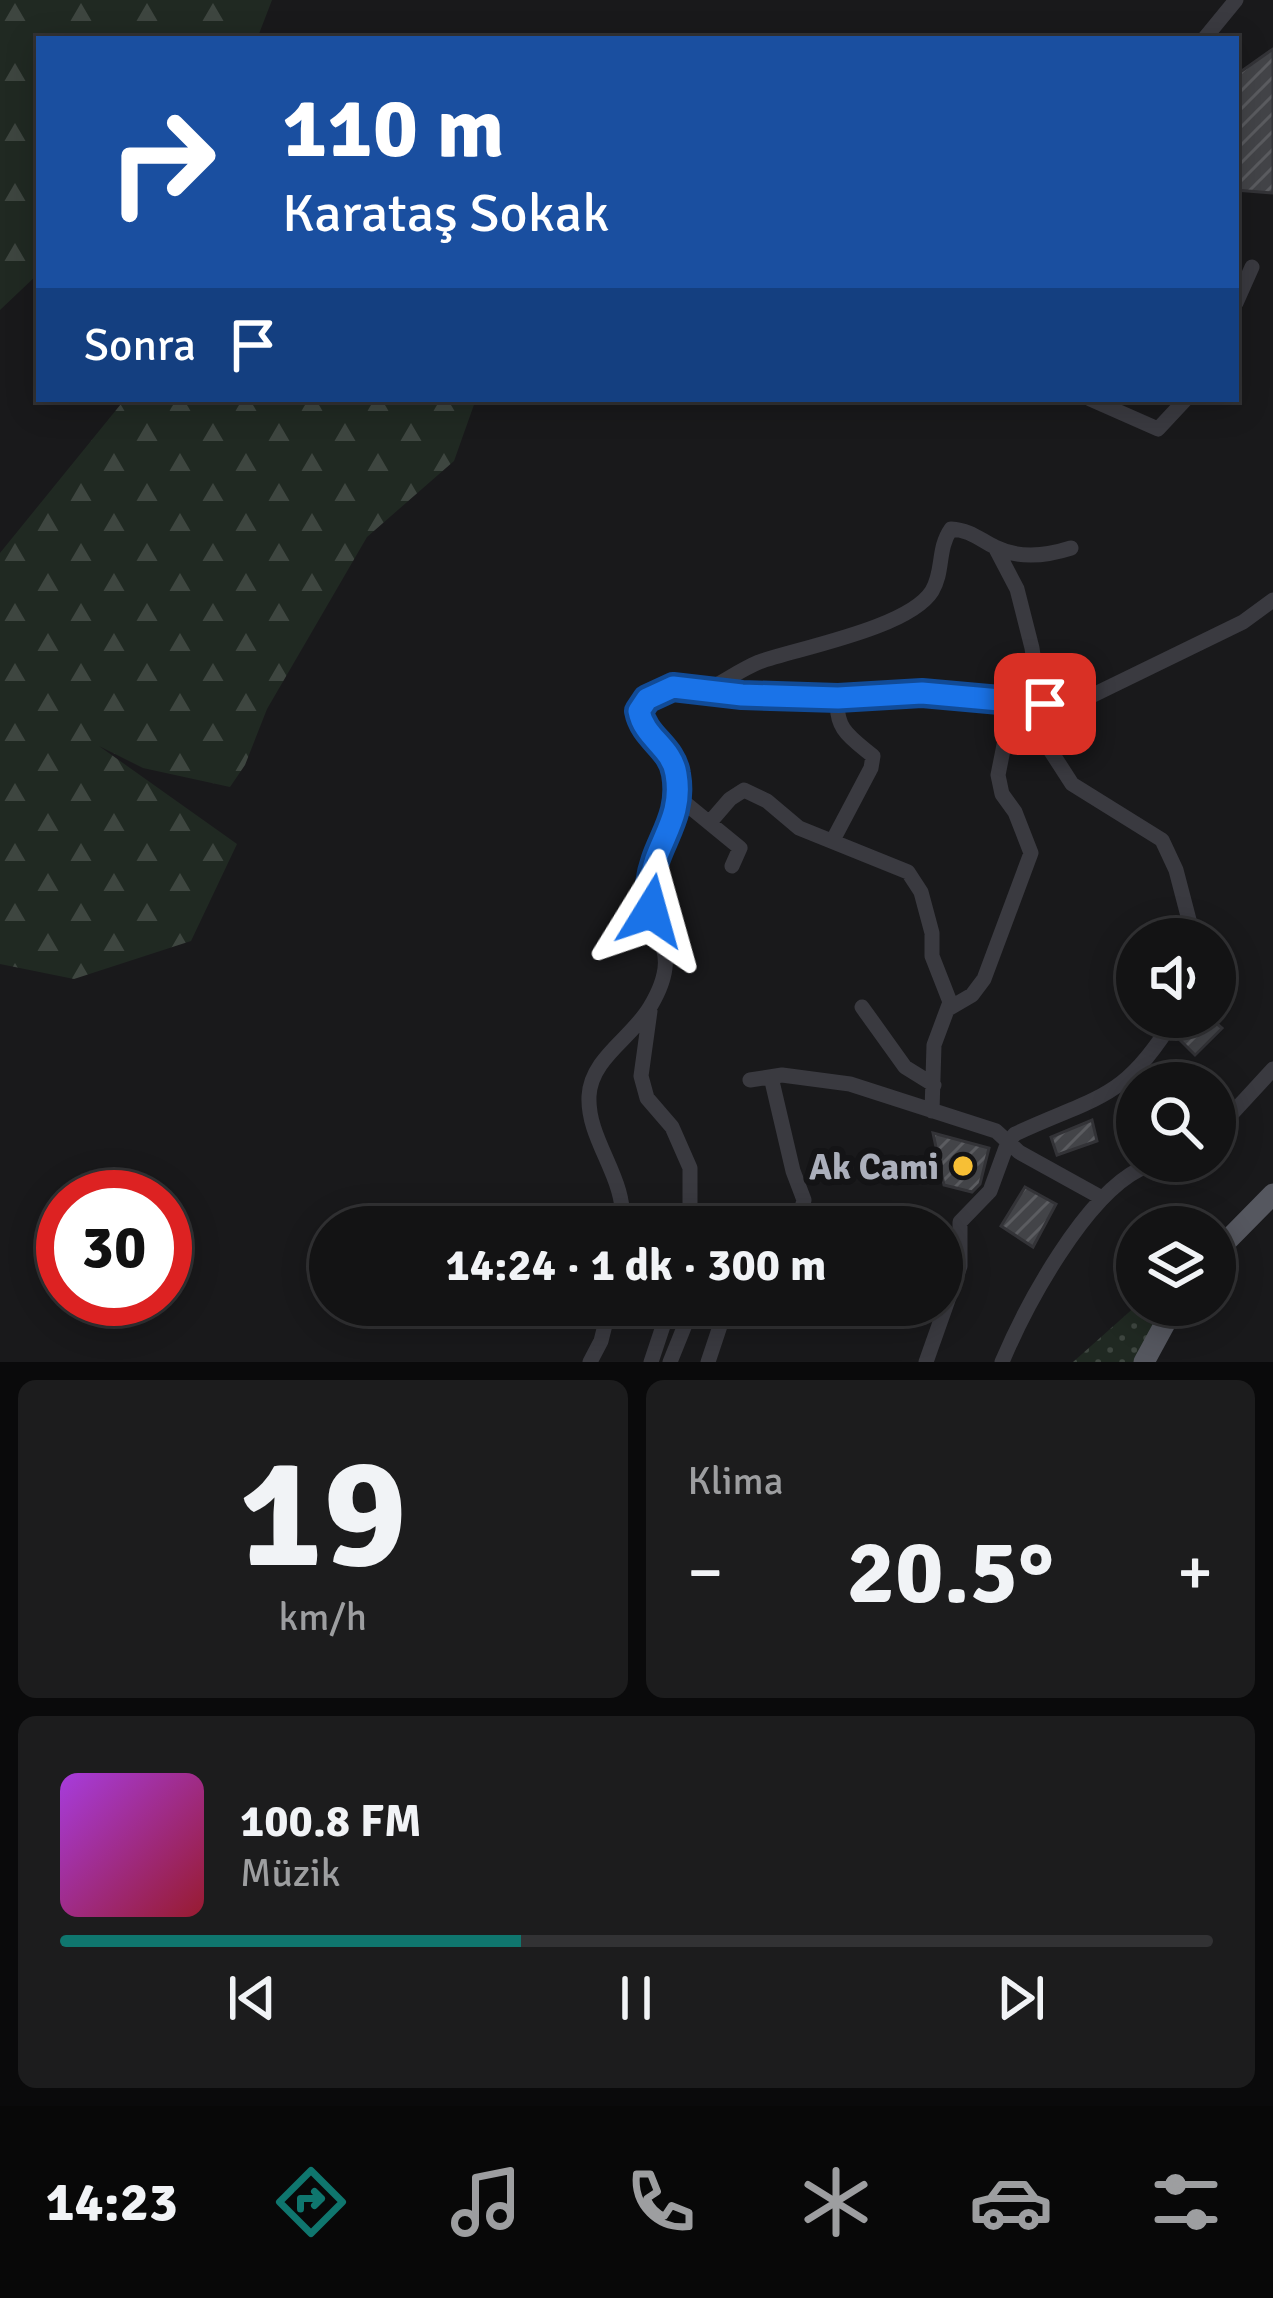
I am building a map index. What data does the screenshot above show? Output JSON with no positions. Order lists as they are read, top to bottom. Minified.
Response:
{"places":["Ak Cami"],"page":{"turn":["110 m","Karataş Sokak"],"then":"Sonra","limit":"30","trip":"14:24 · 1 dk · 300 m","tile":[["19","km/h"],"Klima"],"heat":["−","20.5°","+"],"song":["100.8 FM","Müzik"],"tabs":"14:23"}}
